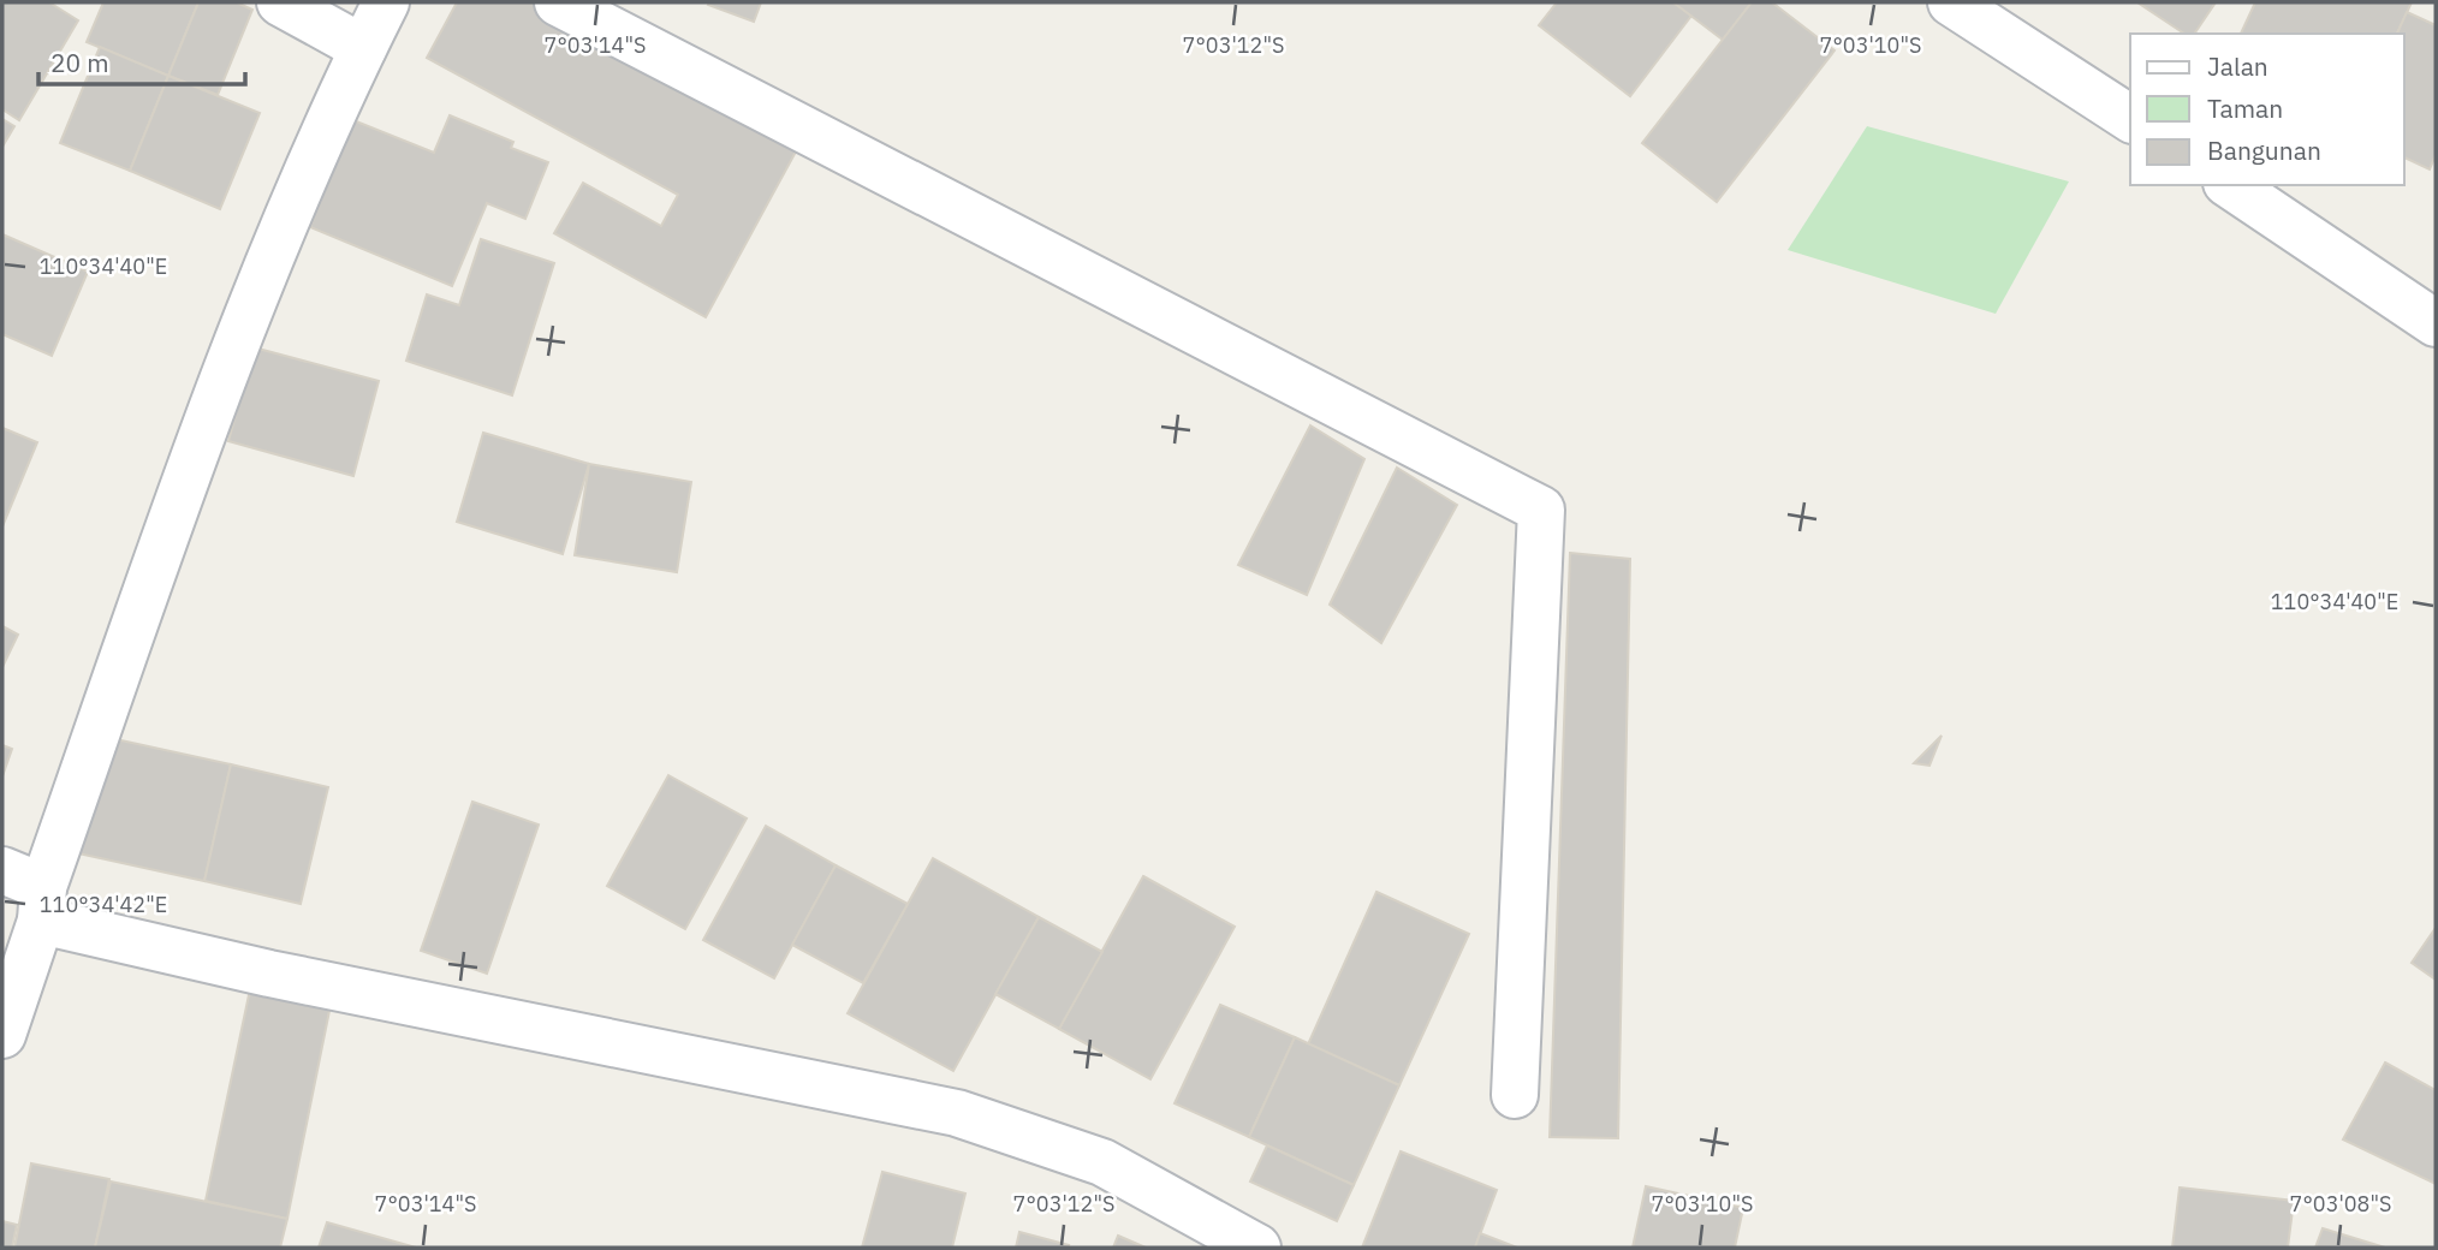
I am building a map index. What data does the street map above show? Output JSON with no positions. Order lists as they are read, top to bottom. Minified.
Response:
{"legend":["Jalan","Taman","Bangunan"],"scale_bar":"20 m","coordinates":["7°03'14\"S","7°03'12\"S","7°03'10\"S","110°34'40\"E","110°34'42\"E","7°03'08\"S"]}
